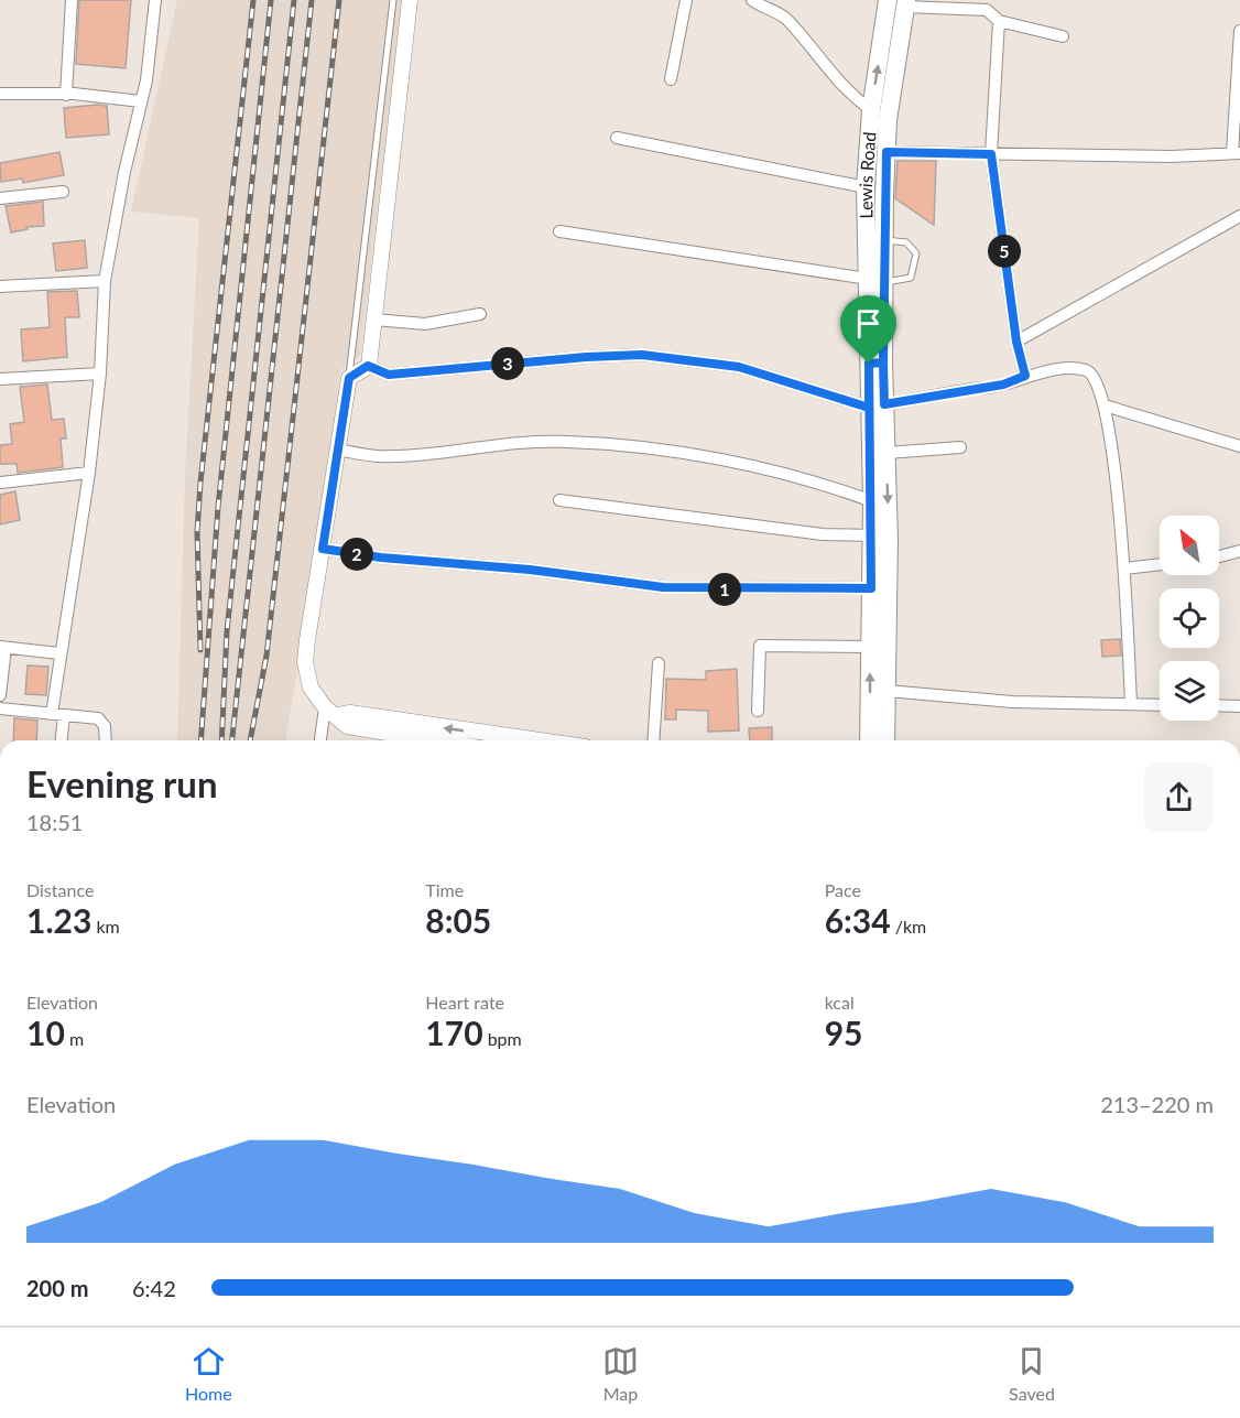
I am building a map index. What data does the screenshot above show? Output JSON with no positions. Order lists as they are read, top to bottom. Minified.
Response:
{"streets":{"main road":["Lewis Road"]},"north":"top left","page":{"pins":["5","3","2","1"],"heading":["Evening run","18:51"],"stats":[["Distance","1.23 km"],["Time","8:05"],["Pace","6:34 /km"],["Elevation","10 m"],["Heart rate","170 bpm"],["kcal","95"]],"chart":["Elevation","213–220 m"],"list":[{"name":"200 m","note":"6:42"}],"tabs":["Home","Map","Saved"]}}
